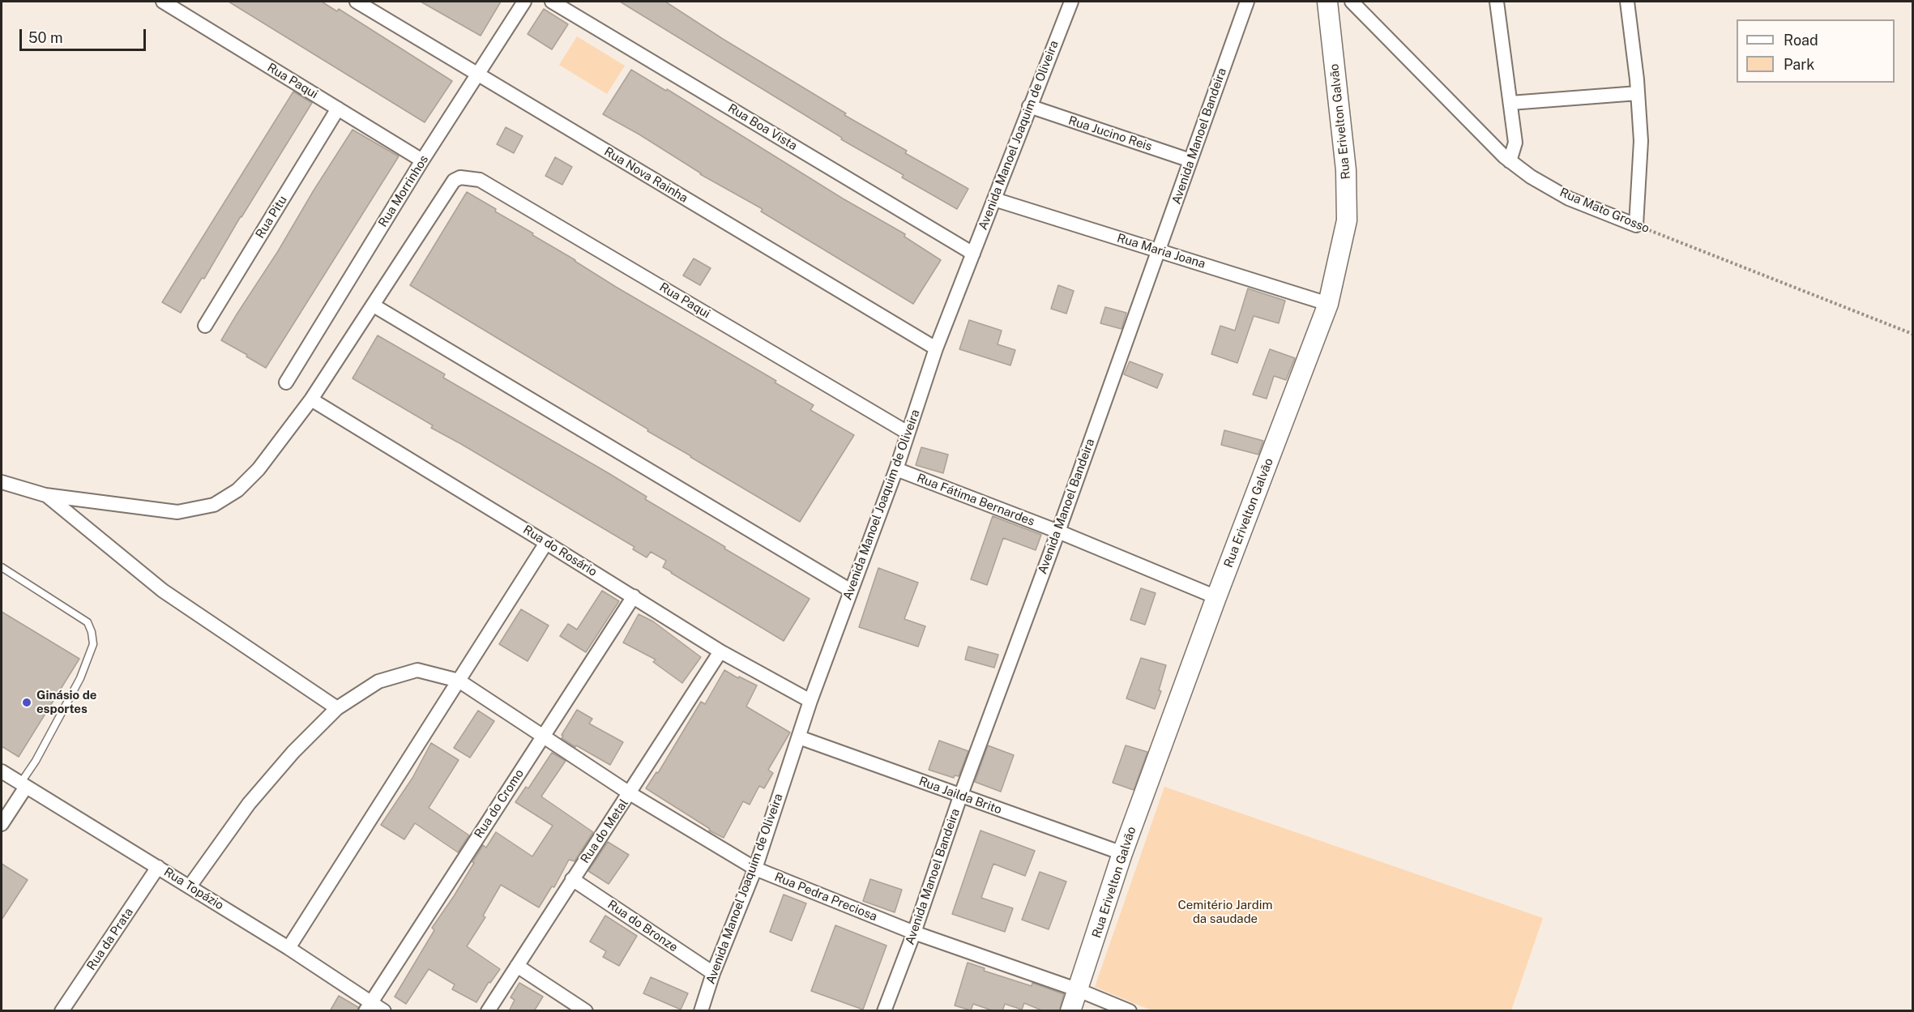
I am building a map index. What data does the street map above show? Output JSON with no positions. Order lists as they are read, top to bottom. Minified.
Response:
{"streets":{"main road":["Rua Erivelton Galvão"],"street":["Rua Paqui","Rua Boa Vista","Rua Jucino Reis","Avenida Manoel Joaquim de Oliveira","Avenida Manoel Bandeira","Rua Nova Rainha","Rua Morrinhos","Rua Mato Grosso","Rua Pitu","Rua Maria Joana","Rua Fátima Bernardes","Rua do Rosário","Rua Jailda Brito","Rua do Cromo","Rua do Metal","Rua Topázio","Rua Pedra Preciosa","Rua do Bronze","Rua da Prata"]},"crossings":[["Rua Paqui","Avenida Manoel Joaquim de Oliveira"],["Rua Paqui","Rua Morrinhos"],["Rua Paqui","Rua Pitu"],["Rua Erivelton Galvão","Rua Maria Joana"],["Rua Erivelton Galvão","Rua Fátima Bernardes"],["Rua Erivelton Galvão","Rua Jailda Brito"],["Rua Erivelton Galvão","Rua Pedra Preciosa"],["Rua Boa Vista","Avenida Manoel Joaquim de Oliveira"],["Rua Jucino Reis","Avenida Manoel Joaquim de Oliveira"],["Rua Jucino Reis","Avenida Manoel Bandeira"],["Avenida Manoel Joaquim de Oliveira","Rua Nova Rainha"],["Avenida Manoel Joaquim de Oliveira","Rua Maria Joana"],["Avenida Manoel Joaquim de Oliveira","Rua Fátima Bernardes"],["Avenida Manoel Joaquim de Oliveira","Rua do Rosário"],["Avenida Manoel Joaquim de Oliveira","Rua Jailda Brito"],["Avenida Manoel Joaquim de Oliveira","Rua Pedra Preciosa"],["Avenida Manoel Joaquim de Oliveira","Rua do Bronze"],["Avenida Manoel Bandeira","Rua Maria Joana"],["Avenida Manoel Bandeira","Rua Fátima Bernardes"],["Avenida Manoel Bandeira","Rua Jailda Brito"],["Avenida Manoel Bandeira","Rua Pedra Preciosa"],["Rua Nova Rainha","Rua Morrinhos"],["Rua do Rosário","Rua do Cromo"],["Rua do Rosário","Rua do Metal"],["Rua do Cromo","Rua Topázio"],["Rua do Cromo","Rua Pedra Preciosa"],["Rua do Metal","Rua Pedra Preciosa"],["Rua do Metal","Rua do Bronze"],["Rua Topázio","Rua da Prata"]],"parks":["Cemitério Jardim da saudade"],"places":["Ginásio de esportes"],"legend":["Road","Park"],"scale_bar":"50 m"}
